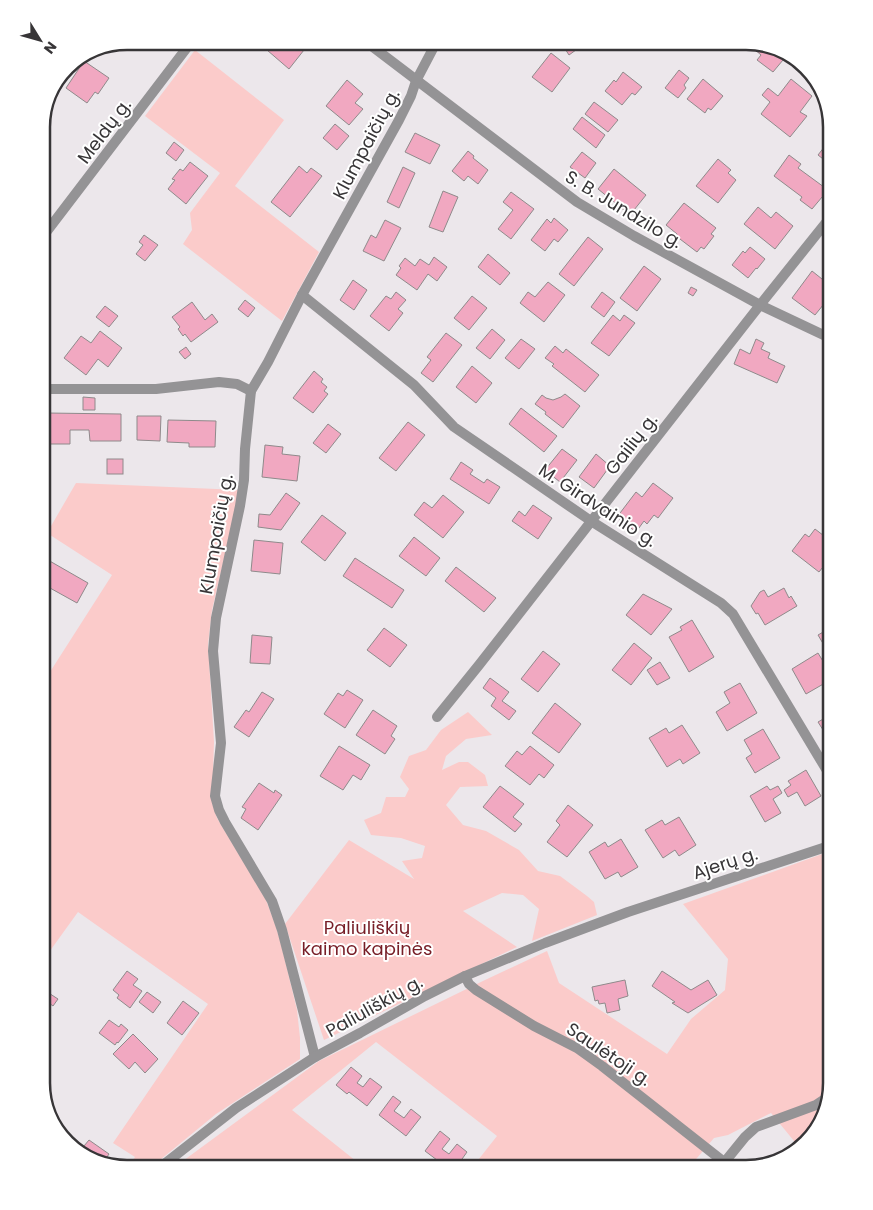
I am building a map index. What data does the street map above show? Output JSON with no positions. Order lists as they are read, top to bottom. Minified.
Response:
{"streets":{"street":["Meldų g.","Klumpaičių g.","S. B. Jundzilo g.","Gailių g.","M. Girdvainio g.","Ajerų g.","Paliuliškių g.","Saulėtoji g."]},"crossings":[["Klumpaičių g.","S. B. Jundzilo g."],["Klumpaičių g.","M. Girdvainio g."],["Klumpaičių g.","Paliuliškių g."],["S. B. Jundzilo g.","Gailių g."],["Gailių g.","M. Girdvainio g."],["Ajerų g.","Paliuliškių g."],["Paliuliškių g.","Saulėtoji g."]],"parks":["Paliuliškių kaimo kapinės"],"north":"bottom right"}
